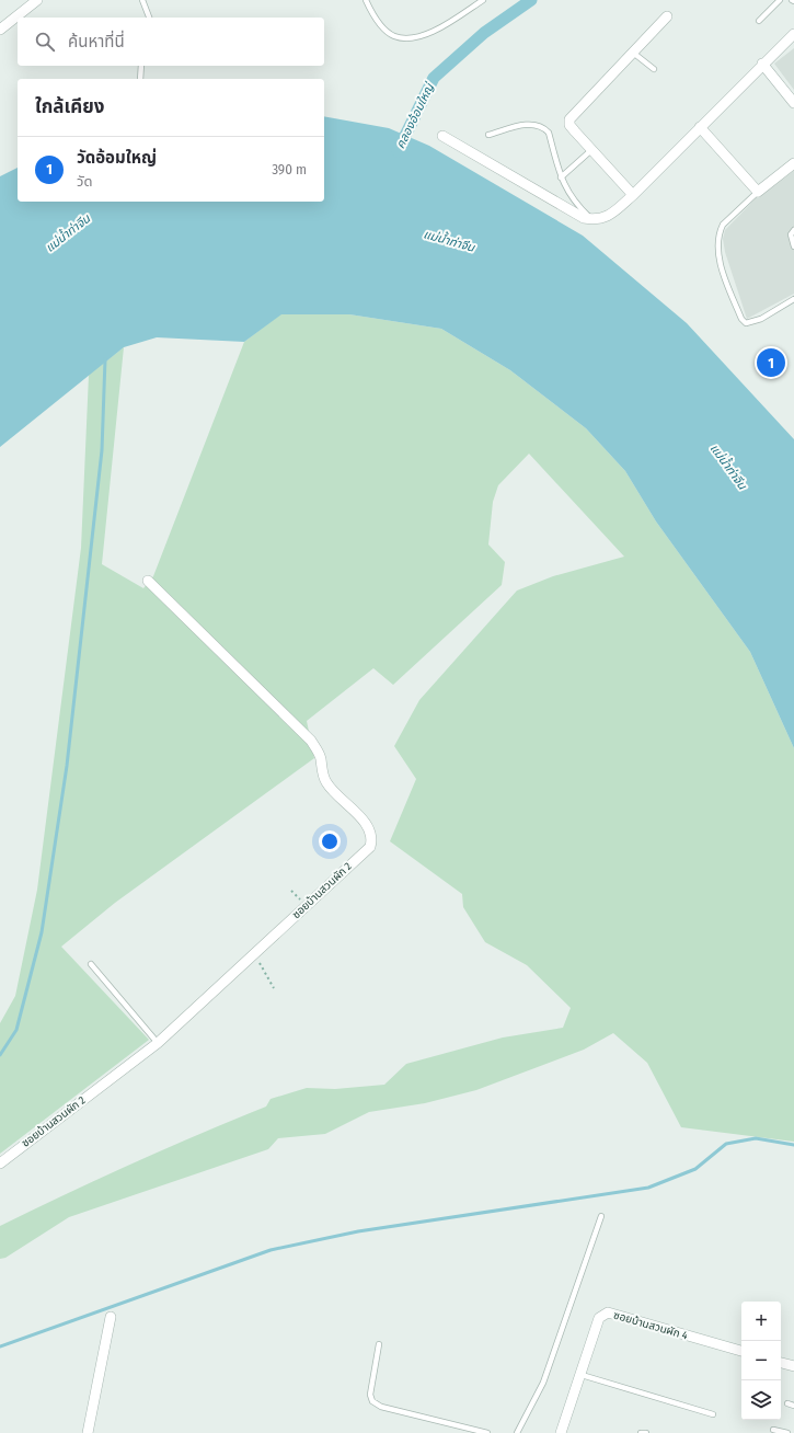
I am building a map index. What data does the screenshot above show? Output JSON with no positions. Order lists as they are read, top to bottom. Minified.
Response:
{"streets":{"street":["ซอยบ้านสวนผัก 2","ซอยบ้านสวนผัก 4"]},"water":["คลองอ้อมใหญ่","แม่น้ำท่าจีน"],"page":{"search":"ค้นหาที่นี่","heading":"ใกล้เคียง","list":[{"mark":"1","name":"วัดอ้อมใหญ่","note":"วัด","value":"390 m"}],"pins":"1","map_buttons":["+","−"]}}
